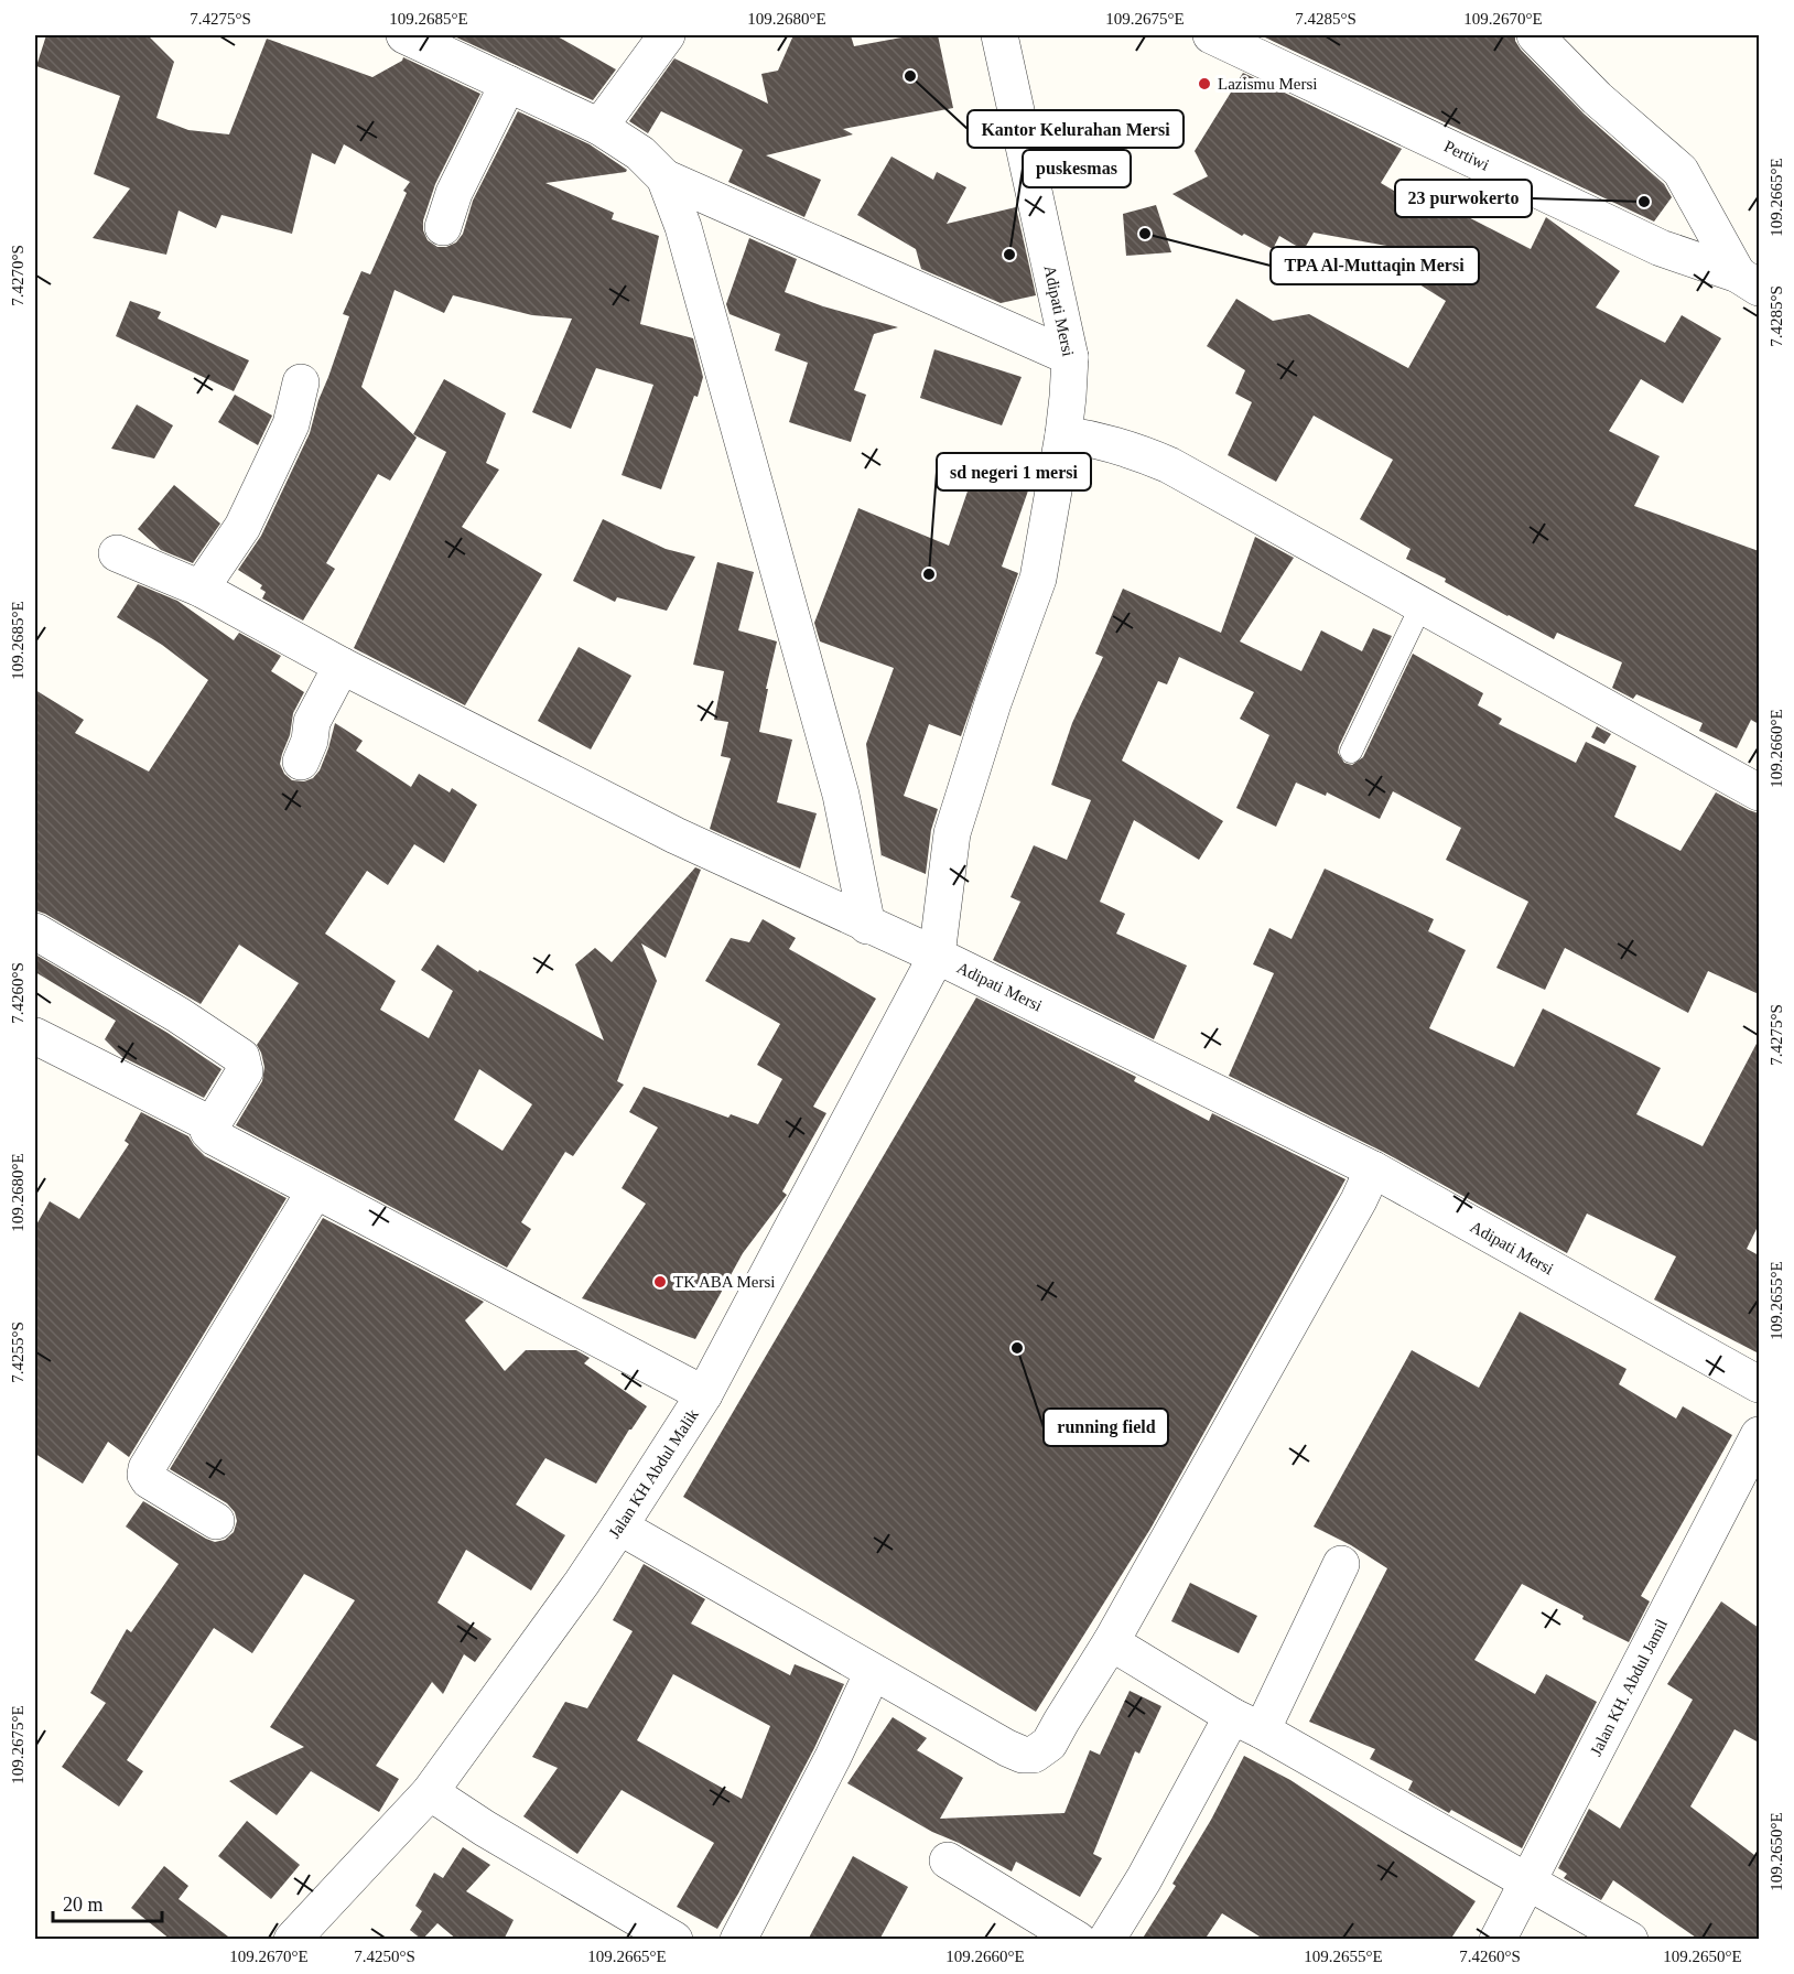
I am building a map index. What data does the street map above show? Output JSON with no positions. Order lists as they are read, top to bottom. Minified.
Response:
{"streets":{"street":["Pertiwi","Adipati Mersi","Jalan KH Abdul Malik","Jalan KH. Abdul Jamil"]},"crossings":[["Adipati Mersi","Jalan KH Abdul Malik"]],"places":["Kantor Kelurahan Mersi","Lazismu Mersi","23 purwokerto","TPA Al-Muttaqin Mersi","puskesmas","sd negeri 1 mersi","TK ABA Mersi","running field"],"scale_bar":"20 m","coordinates":["7.4275°S","109.2685°E","109.2680°E","109.2675°E","7.4285°S","109.2670°E","109.2665°E","7.4270°S","109.2660°E","7.4260°S","109.2655°E","7.4255°S","109.2650°E","7.4250°S"]}
